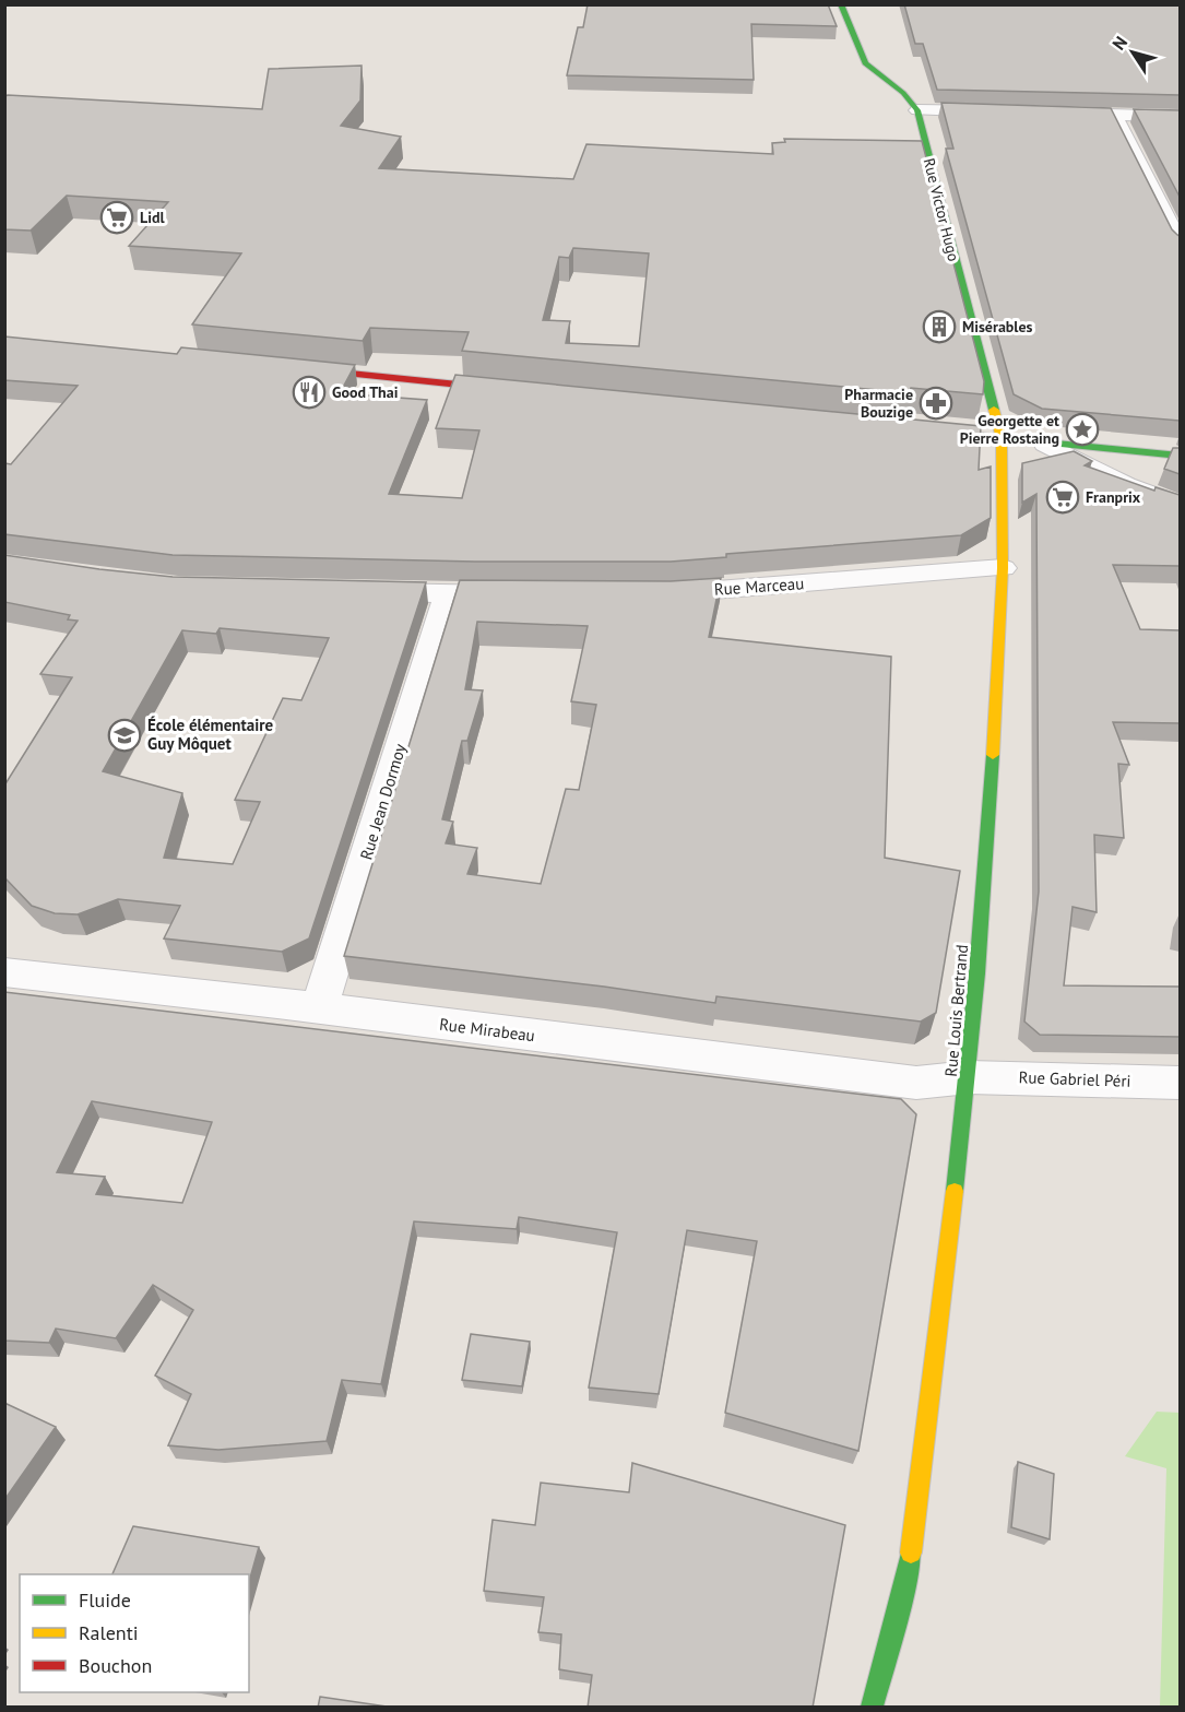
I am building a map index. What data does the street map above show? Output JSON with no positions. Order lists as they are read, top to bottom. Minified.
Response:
{"streets":{"main road":["Rue Victor Hugo","Rue Louis Bertrand"],"street":["Rue Marceau","Rue Jean Dormoy","Rue Mirabeau","Rue Gabriel Péri"]},"crossings":[["Rue Victor Hugo","Rue Louis Bertrand"],["Rue Marceau","Rue Louis Bertrand"],["Rue Jean Dormoy","Rue Mirabeau"],["Rue Louis Bertrand","Rue Mirabeau"],["Rue Louis Bertrand","Rue Gabriel Péri"],["Rue Mirabeau","Rue Gabriel Péri"]],"places":{"supermarket":["Lidl","Franprix"],"building":["Misérables"],"restaurant":["Good Thai"],"pharmacy":["Pharmacie Bouzige"],"place":["Georgette et Pierre Rostaing"],"school or university":["École élémentaire Guy Môquet"]},"legend":["Fluide","Ralenti","Bouchon"],"north":"top left"}
